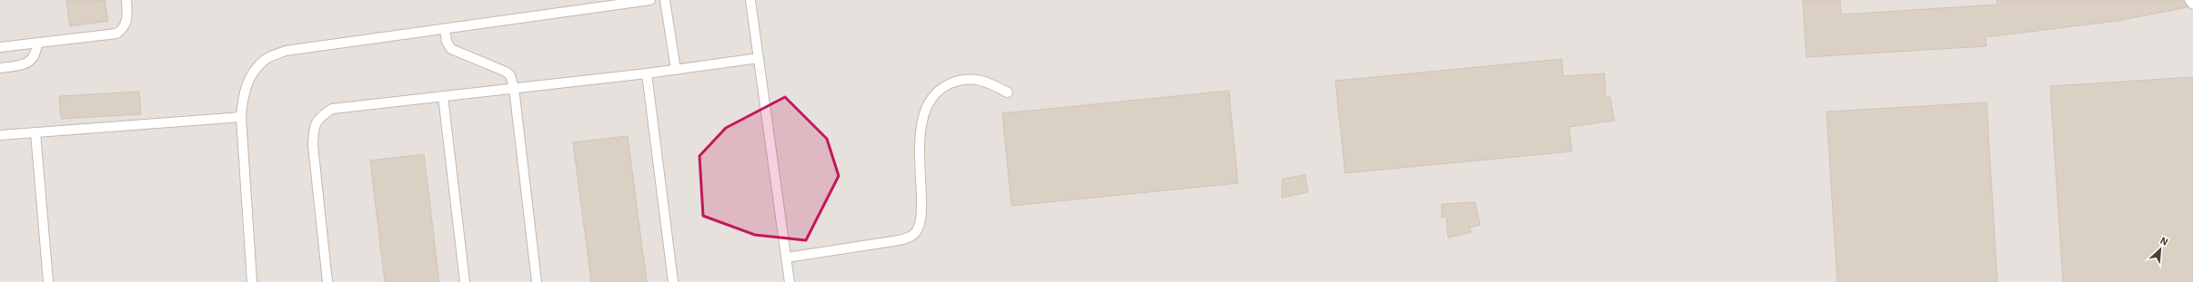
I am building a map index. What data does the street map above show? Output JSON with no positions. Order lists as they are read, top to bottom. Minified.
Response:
{"north":"top right"}
